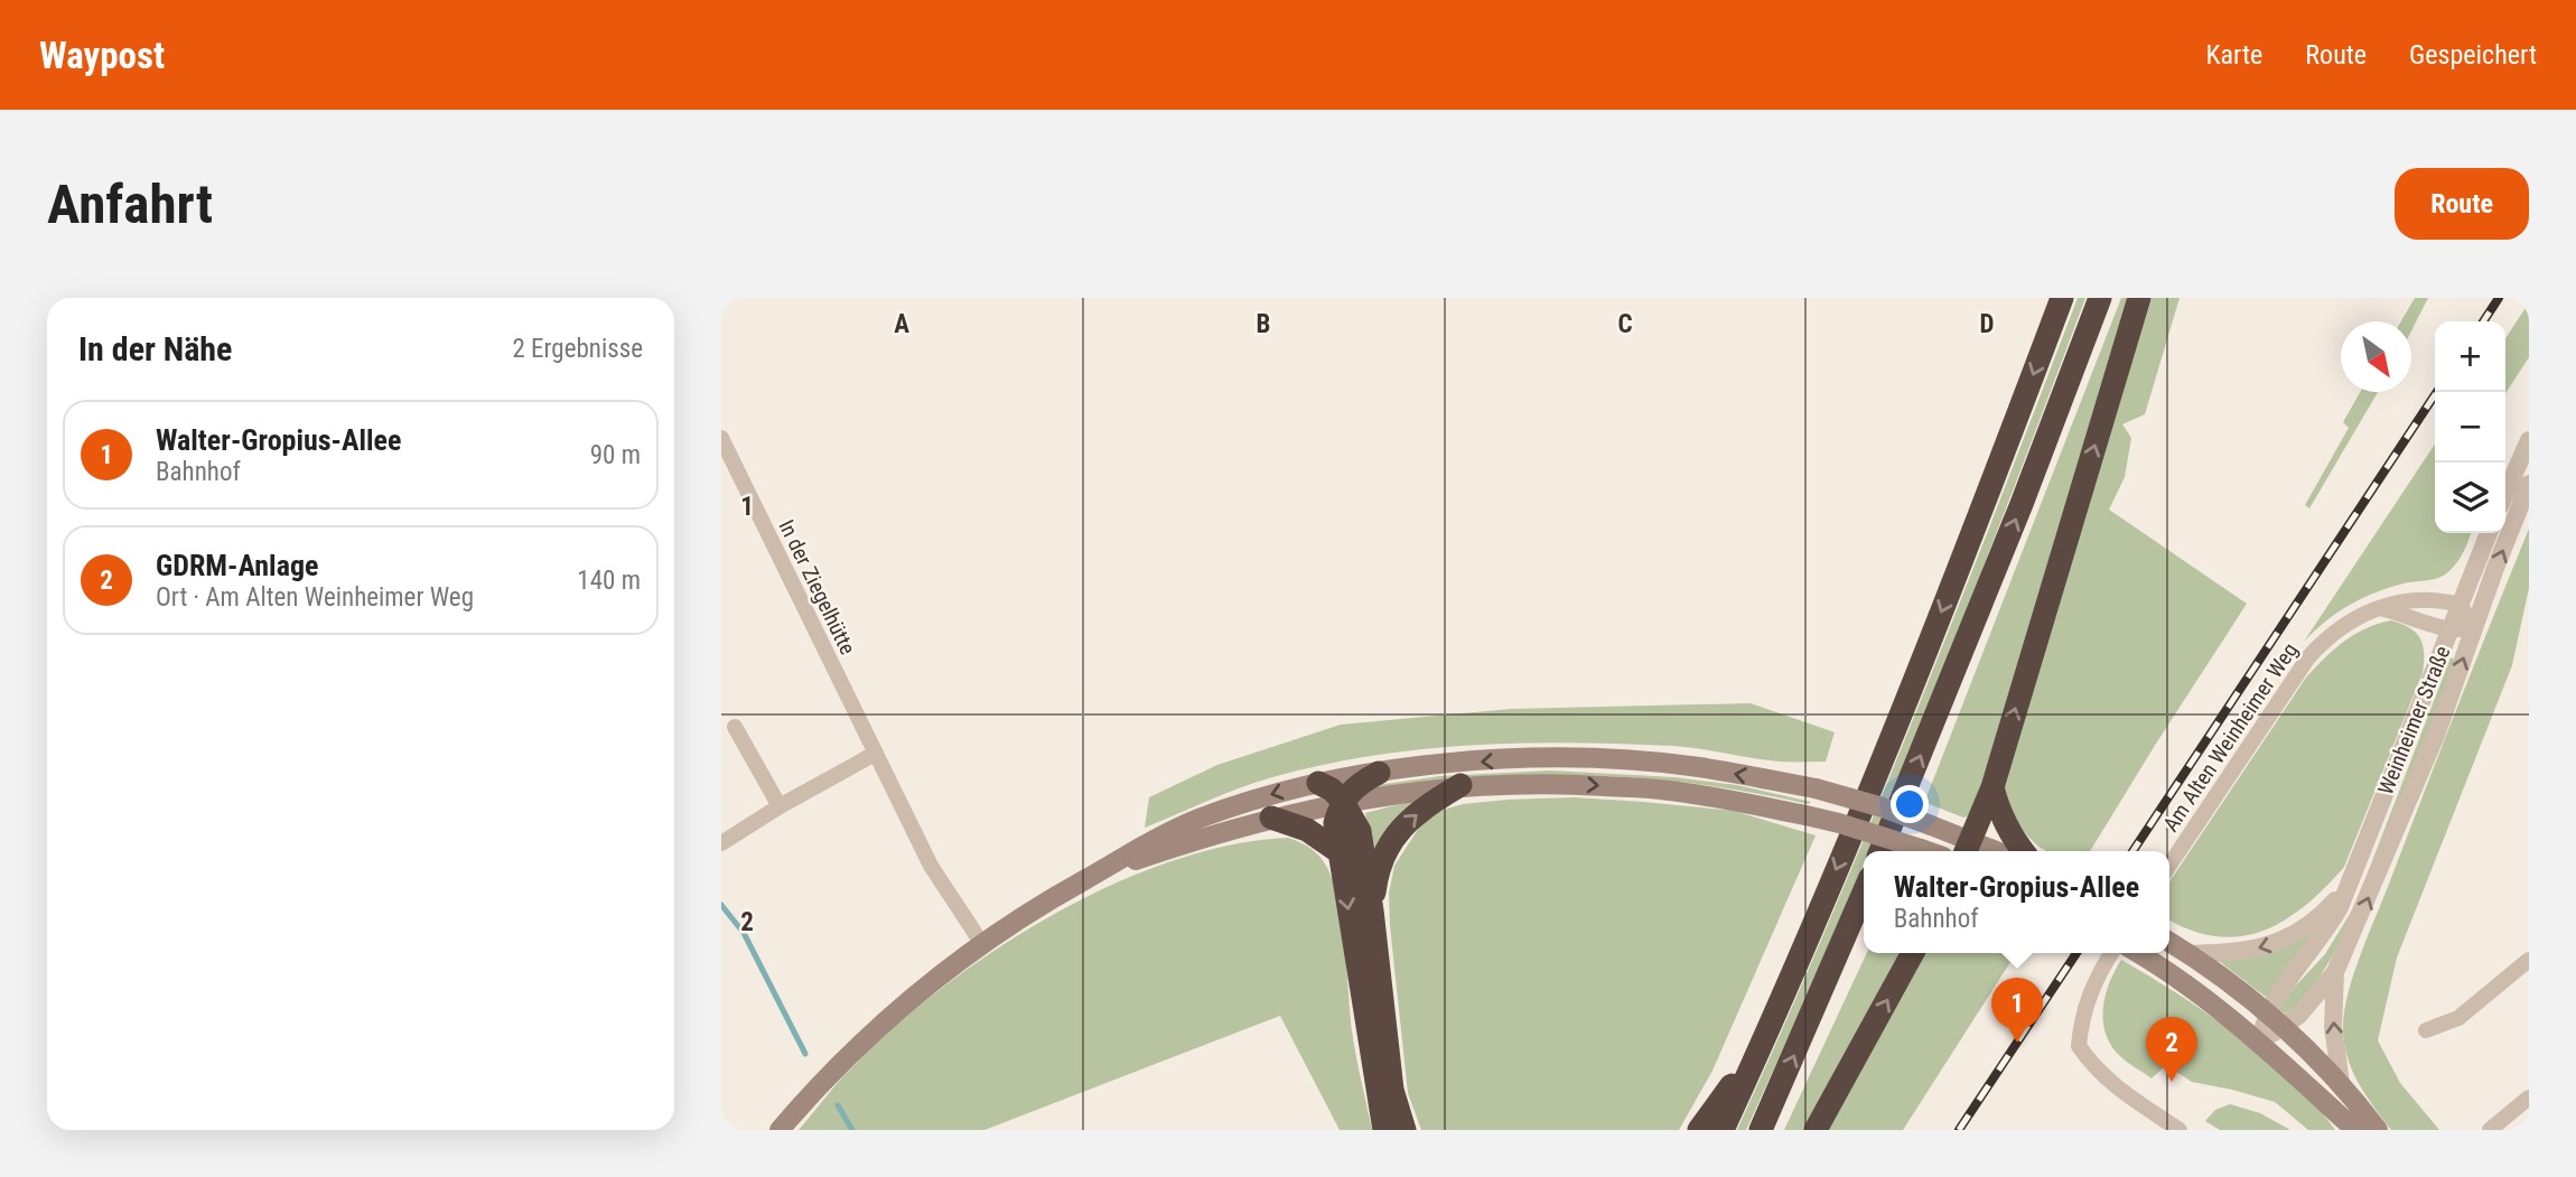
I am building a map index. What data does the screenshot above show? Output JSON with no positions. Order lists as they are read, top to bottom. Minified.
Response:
{"streets":{"street":["In der Ziegelhütte","Weinheimer Straße","Am Alten Weinheimer Weg"]},"crossings":[["Weinheimer Straße","Am Alten Weinheimer Weg"]],"north":"bottom right","page":{"header":"Waypost","nav":["Karte","Route","Gespeichert"],"buttons":"Route","title":"Anfahrt","heading":["In der Nähe","2 Ergebnisse"],"map_buttons":["+","−"],"list":[{"mark":"1","name":"Walter-Gropius-Allee","note":"Bahnhof","value":"90 m"},{"mark":"2","name":"GDRM-Anlage","note":"Ort · Am Alten Weinheimer Weg","value":"140 m"}],"popup":["Walter-Gropius-Allee","Bahnhof"],"pins":["1","2"]},"grid":{"columns":["A","B","C","D"],"rows":["1","2"]}}
